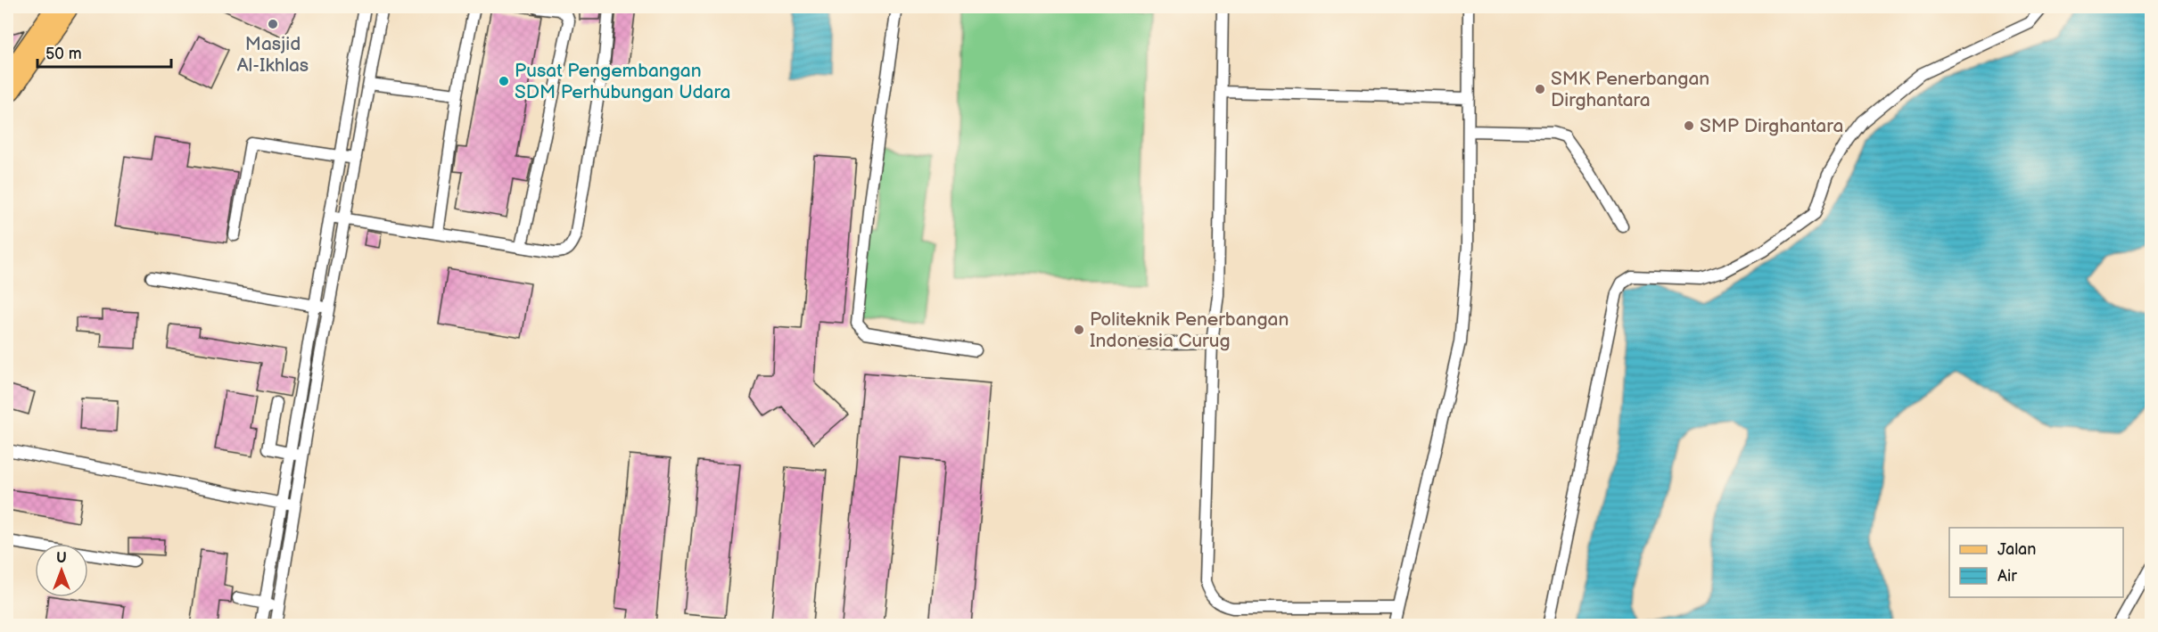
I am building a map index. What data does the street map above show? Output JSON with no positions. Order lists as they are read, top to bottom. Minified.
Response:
{"places":["Masjid Al-Ikhlas","Pusat Pengembangan SDM Perhubungan Udara","SMK Penerbangan Dirghantara","SMP Dirghantara","Politeknik Penerbangan Indonesia Curug"],"legend":["Jalan","Air"],"scale_bar":"50 m","north":"top"}
